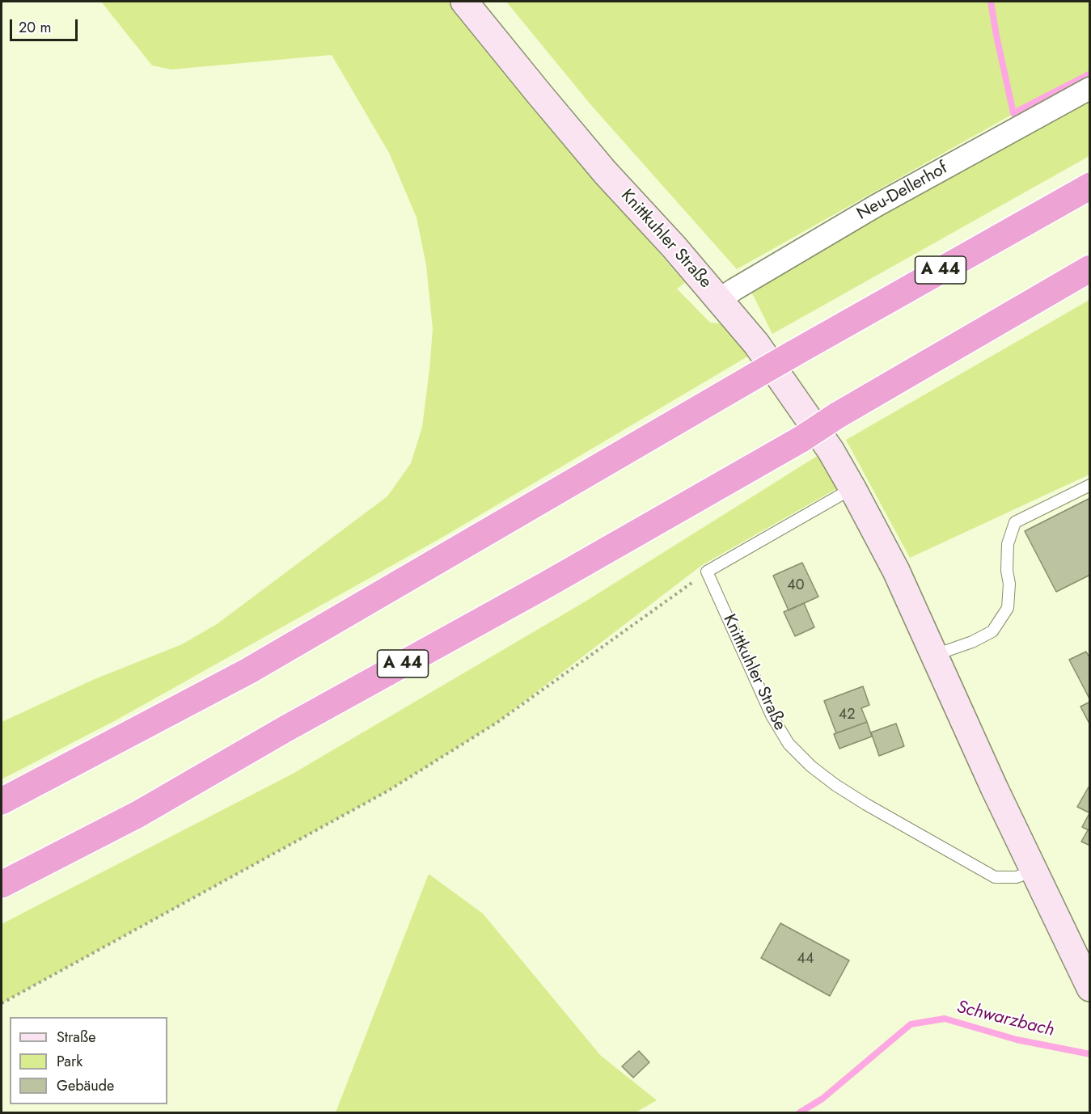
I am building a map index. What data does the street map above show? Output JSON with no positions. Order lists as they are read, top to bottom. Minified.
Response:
{"streets":{"highway":["A 44"],"street":["Neu-Dellerhof","Knittkuhler Straße"]},"crossings":[["Neu-Dellerhof","Knittkuhler Straße"]],"water":["Schwarzbach"],"house_numbers":["40","42","44"],"legend":["Straße","Park","Gebäude"],"scale_bar":"20 m"}
